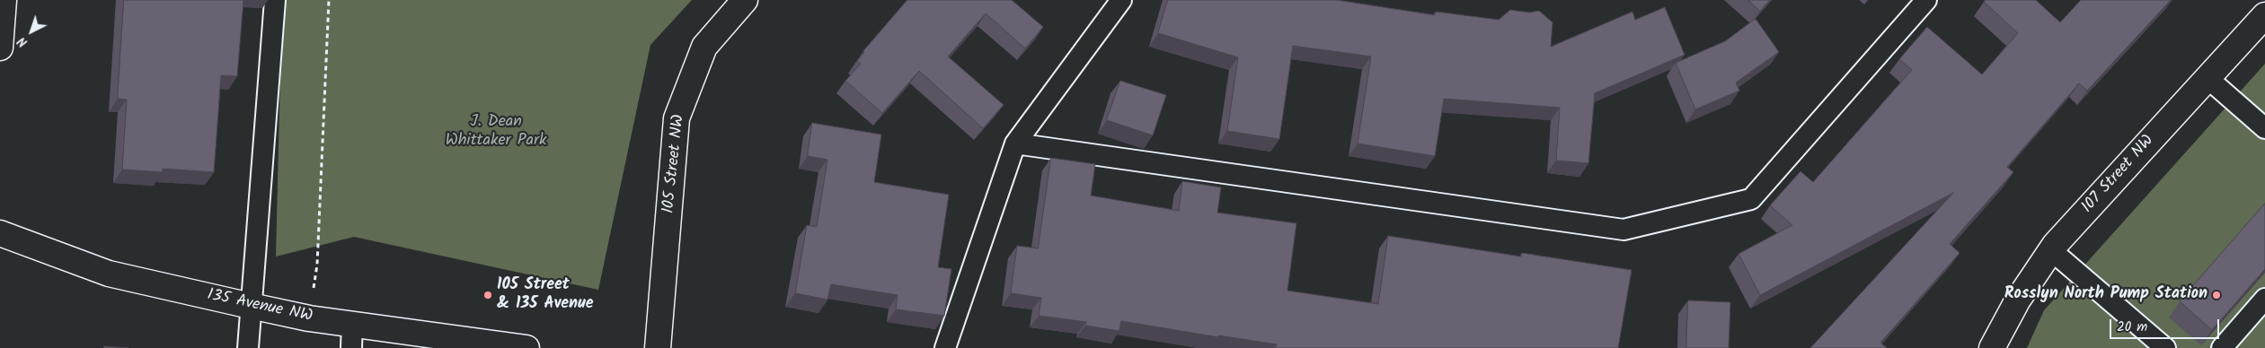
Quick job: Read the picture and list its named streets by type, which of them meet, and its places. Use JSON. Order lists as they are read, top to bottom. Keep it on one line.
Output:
{"streets":{"street":["105 Street NW","107 Street NW","135 Avenue NW"]},"parks":["J. Dean Whittaker Park"],"places":["105 Street & 135 Avenue","Rosslyn North Pump Station"],"scale_bar":"20 m","north":"bottom left"}
